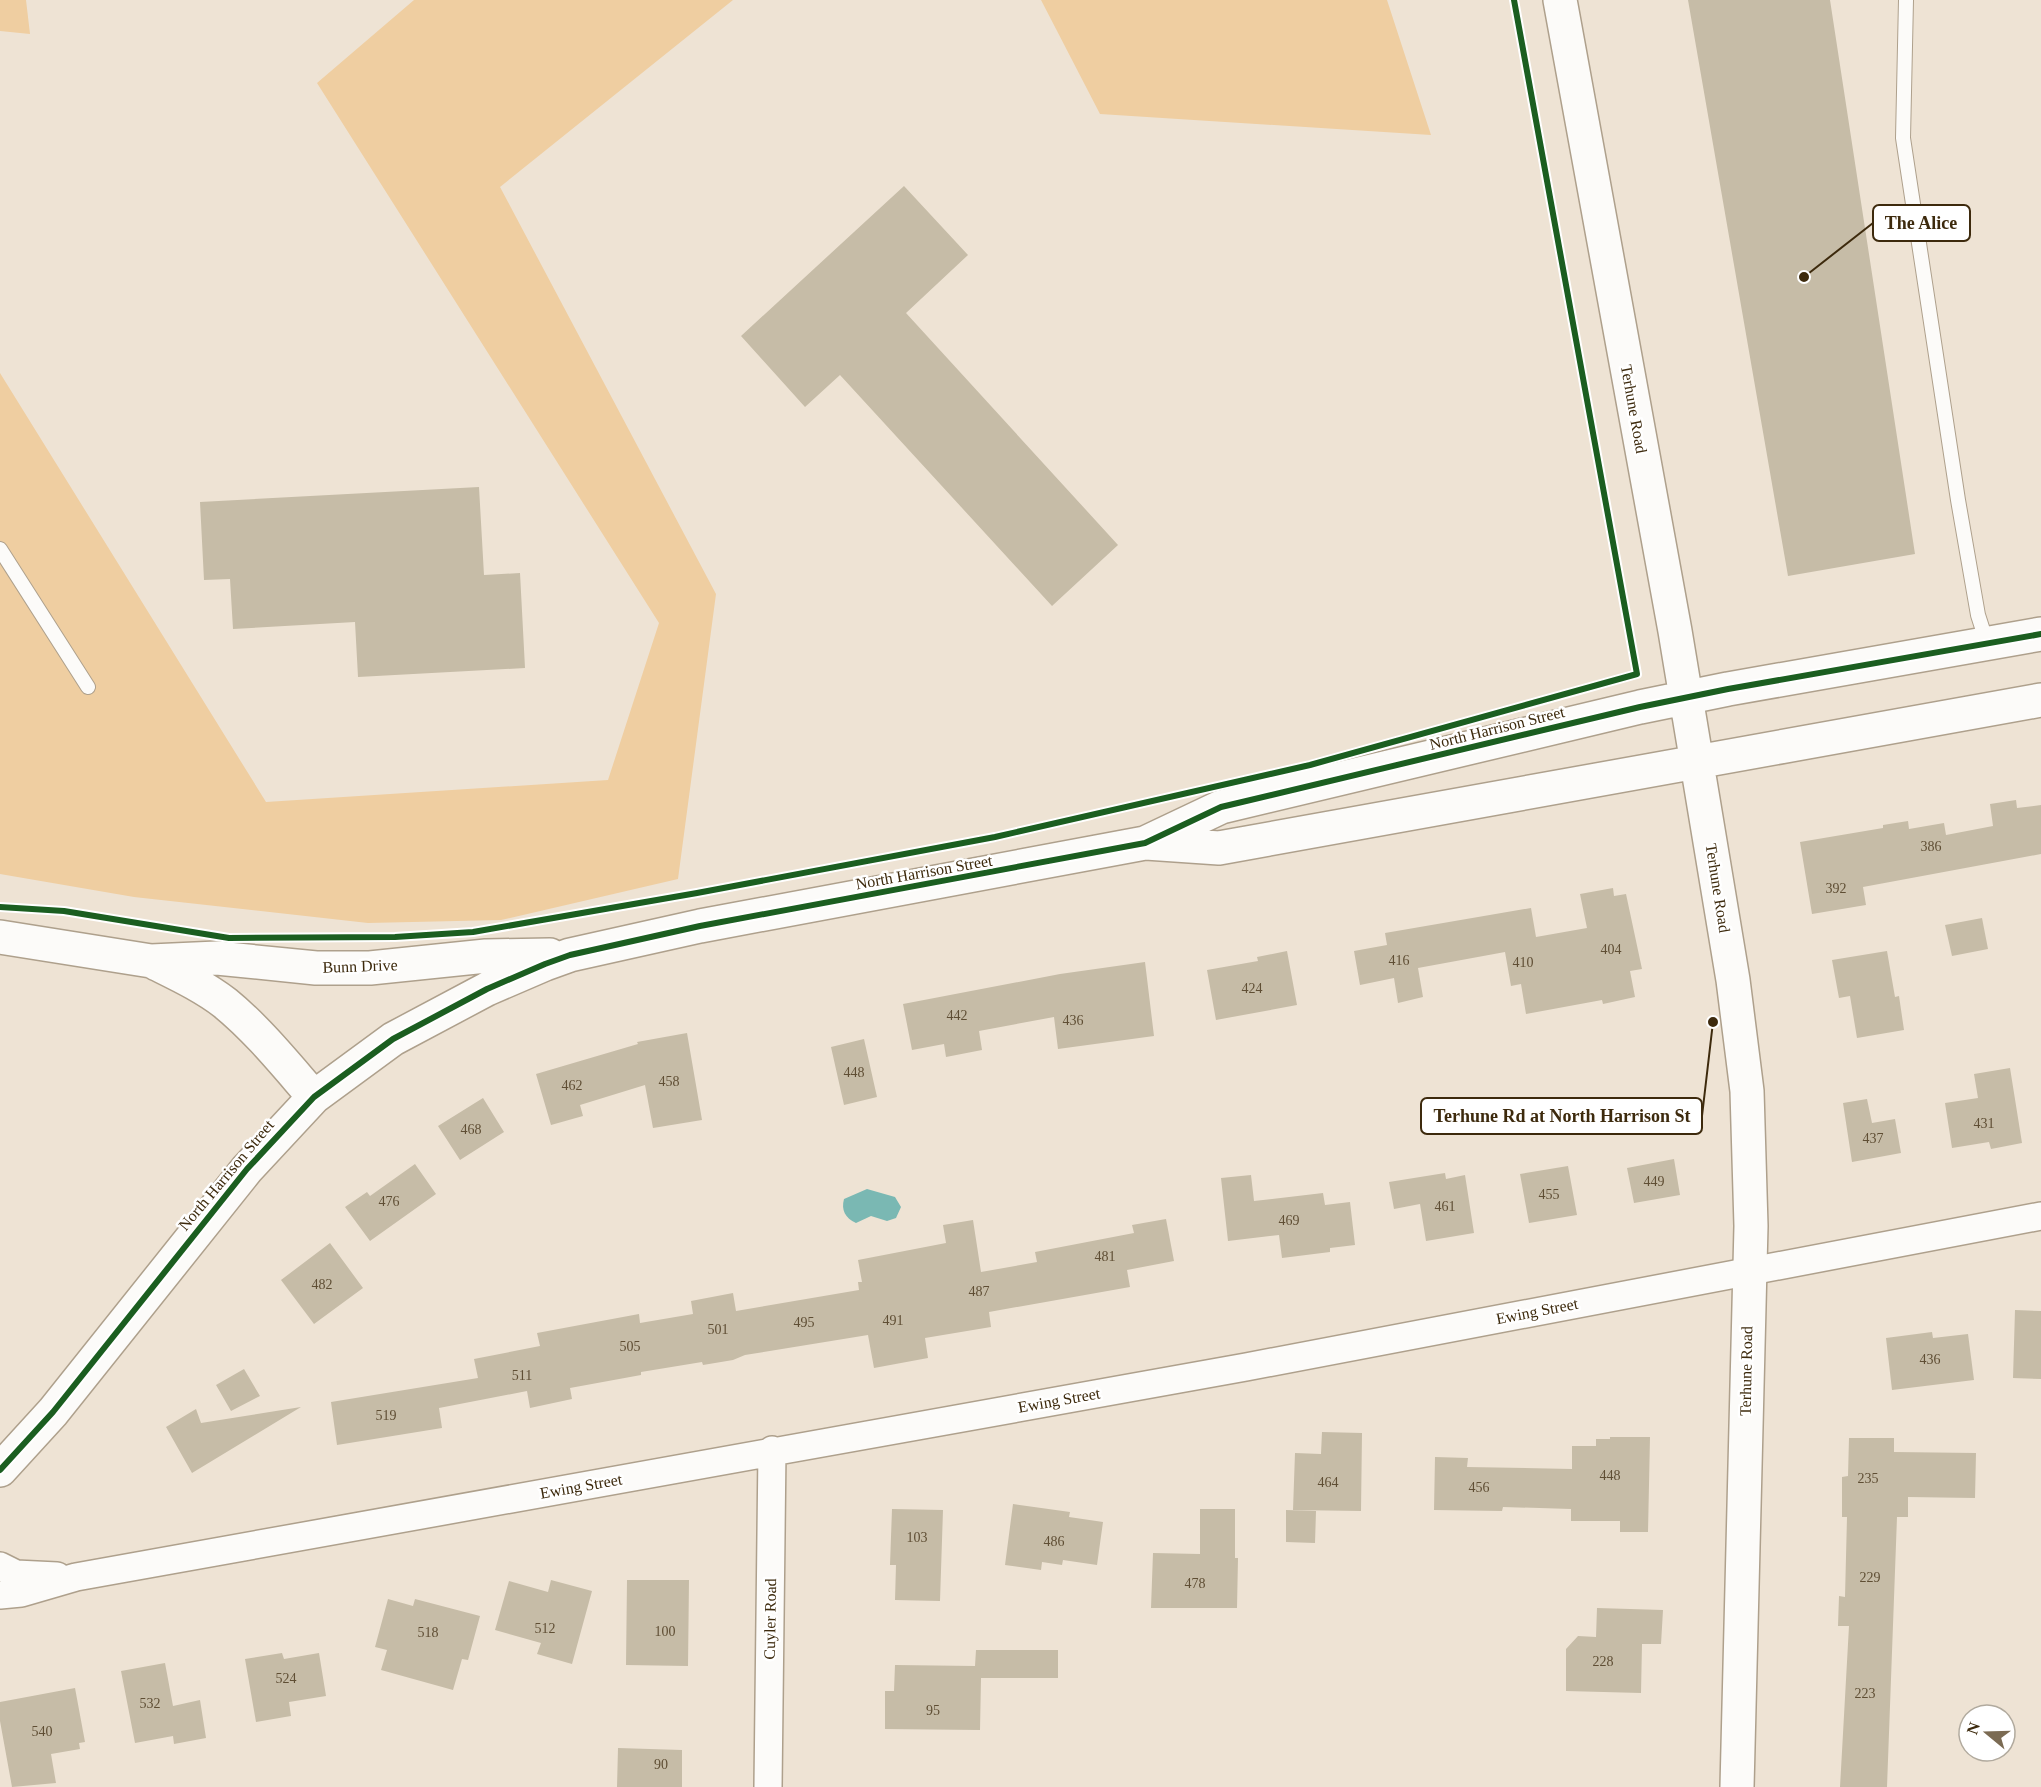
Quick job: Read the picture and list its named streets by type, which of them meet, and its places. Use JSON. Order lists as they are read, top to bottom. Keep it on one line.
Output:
{"streets":{"street":["Terhune Road","North Harrison Street","Bunn Drive","Ewing Street","Cuyler Road"]},"crossings":[["Terhune Road","North Harrison Street"],["Terhune Road","Ewing Street"],["North Harrison Street","Bunn Drive"],["Ewing Street","Cuyler Road"]],"places":["The Alice","Terhune Rd at North Harrison St"],"house_numbers":["386","392","404","416","410","424","442","436","448","458","462","431","468","437","449","455","476","461","469","481","482","487","491","495","501","505","436","511","519","448","235","464","456","103","486","229","478","512","100","518","228","524","223","532","95","540","90"],"north":"left"}
